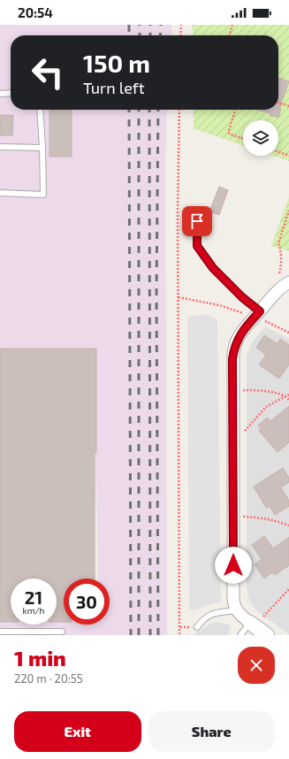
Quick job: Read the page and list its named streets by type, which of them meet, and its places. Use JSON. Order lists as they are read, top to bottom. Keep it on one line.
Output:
{"page":{"status":"20:54","turn":["150 m","Turn left"],"speed":"21 km/h","limit":"30","heading":["1 min","220 m · 20:55"],"buttons":["Exit","Share"]}}
